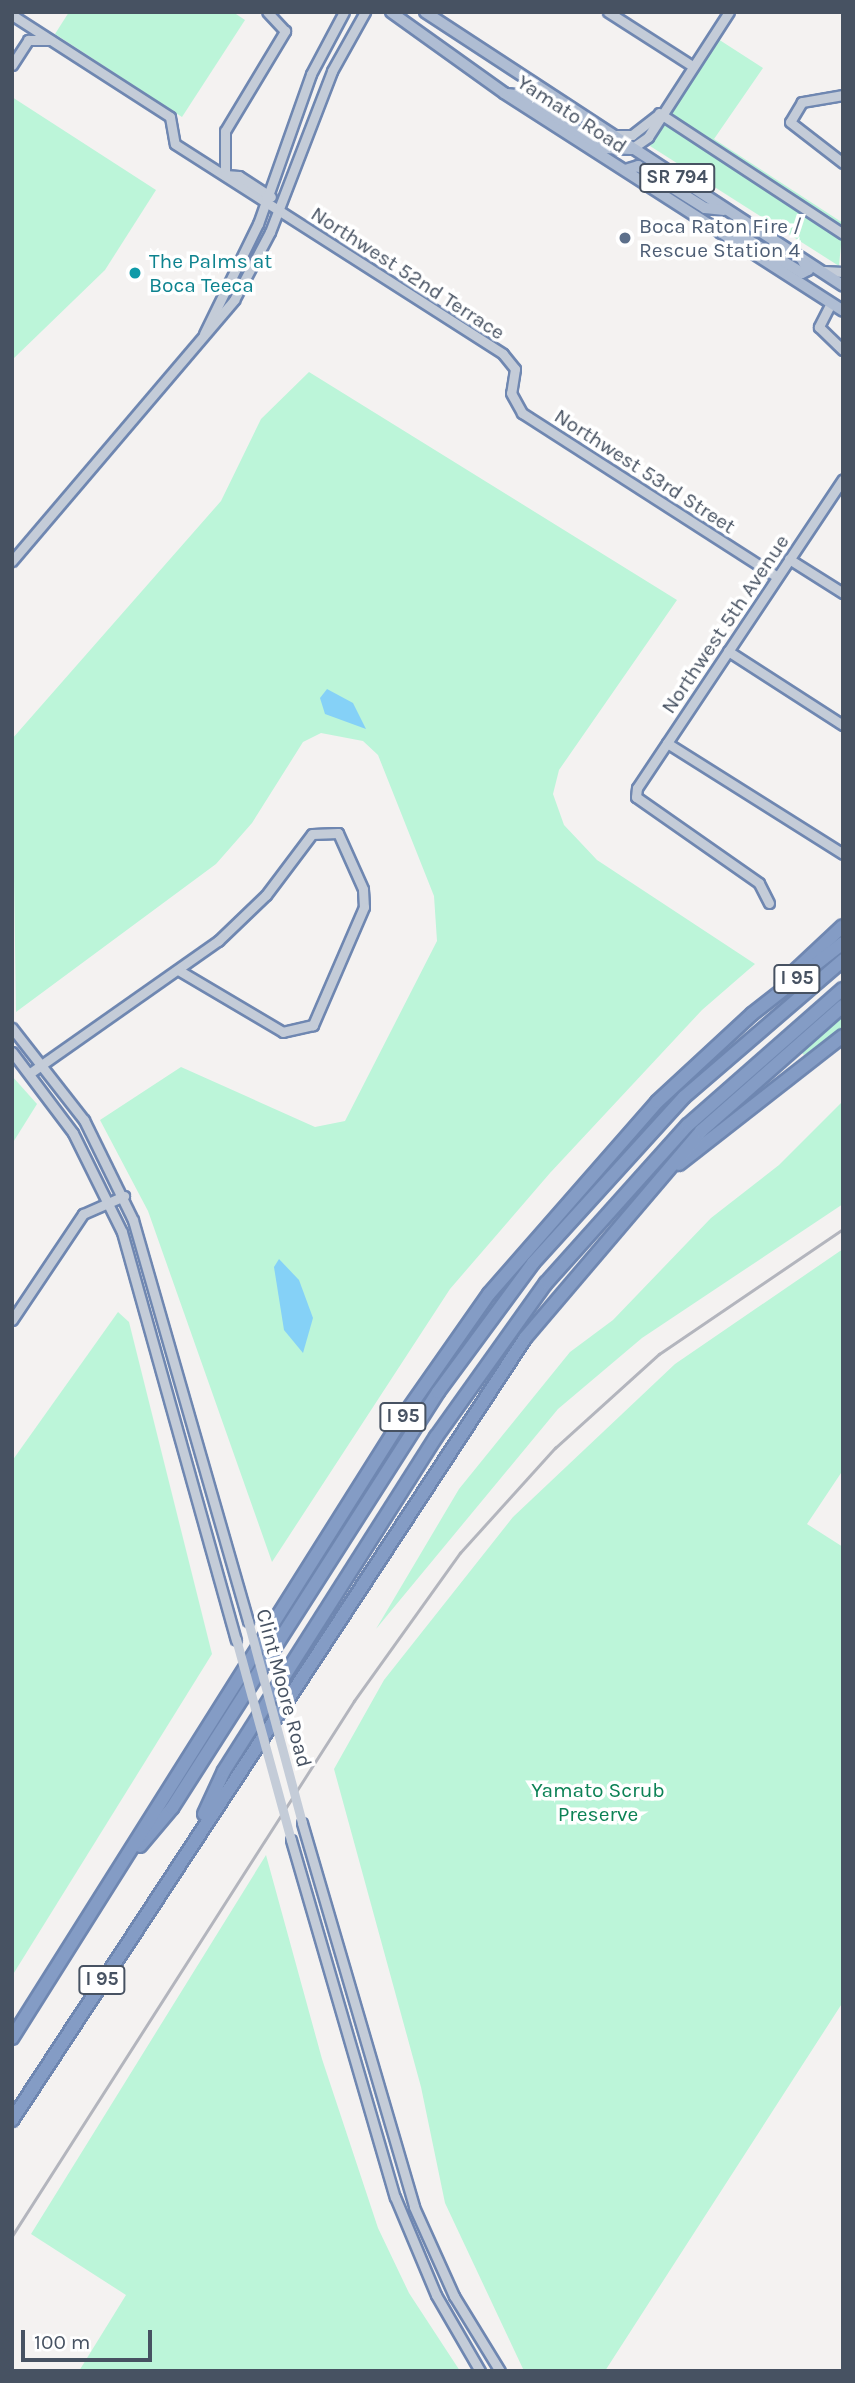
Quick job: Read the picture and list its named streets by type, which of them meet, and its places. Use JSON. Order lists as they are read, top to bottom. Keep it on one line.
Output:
{"streets":{"highway":["I 95"],"main road":["Yamato Road","SR 794"],"street":["Northwest 52nd Terrace","Northwest 53rd Street","Northwest 5th Avenue","Clint Moore Road"]},"crossings":[["Northwest 52nd Terrace","Northwest 53rd Street"],["Northwest 53rd Street","Northwest 5th Avenue"]],"parks":["Yamato Scrub Preserve"],"places":["Boca Raton Fire / Rescue Station 4","The Palms at Boca Teeca"],"scale_bar":"100 m"}
